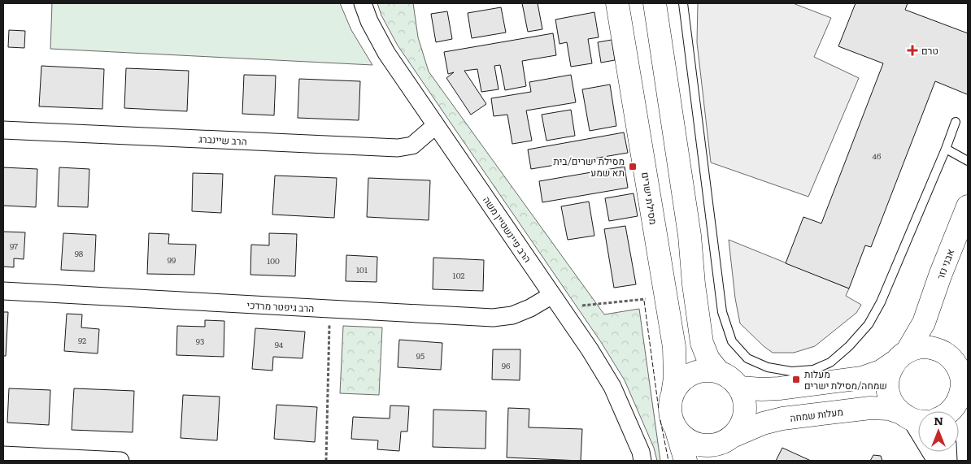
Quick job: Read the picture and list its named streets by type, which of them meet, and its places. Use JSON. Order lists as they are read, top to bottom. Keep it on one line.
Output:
{"streets":{"street":["הרב שיינברג","מסילת ישרים","הרב פיינשטיין משה","אבני נזר","הרב גיפטר מרדכי","מעלות שמחה"]},"crossings":[["הרב שיינברג","הרב פיינשטיין משה"],["מסילת ישרים","מעלות שמחה"],["הרב פיינשטיין משה","הרב גיפטר מרדכי"]],"places":{"health":["טרם"],"transit":["מסילת ישרים/בית תא שמע","מעלות שמחה/מסילת ישרים"]},"house_numbers":["46","97","98","99","100","101","102","92","93","94","95","96"],"north":"top"}
